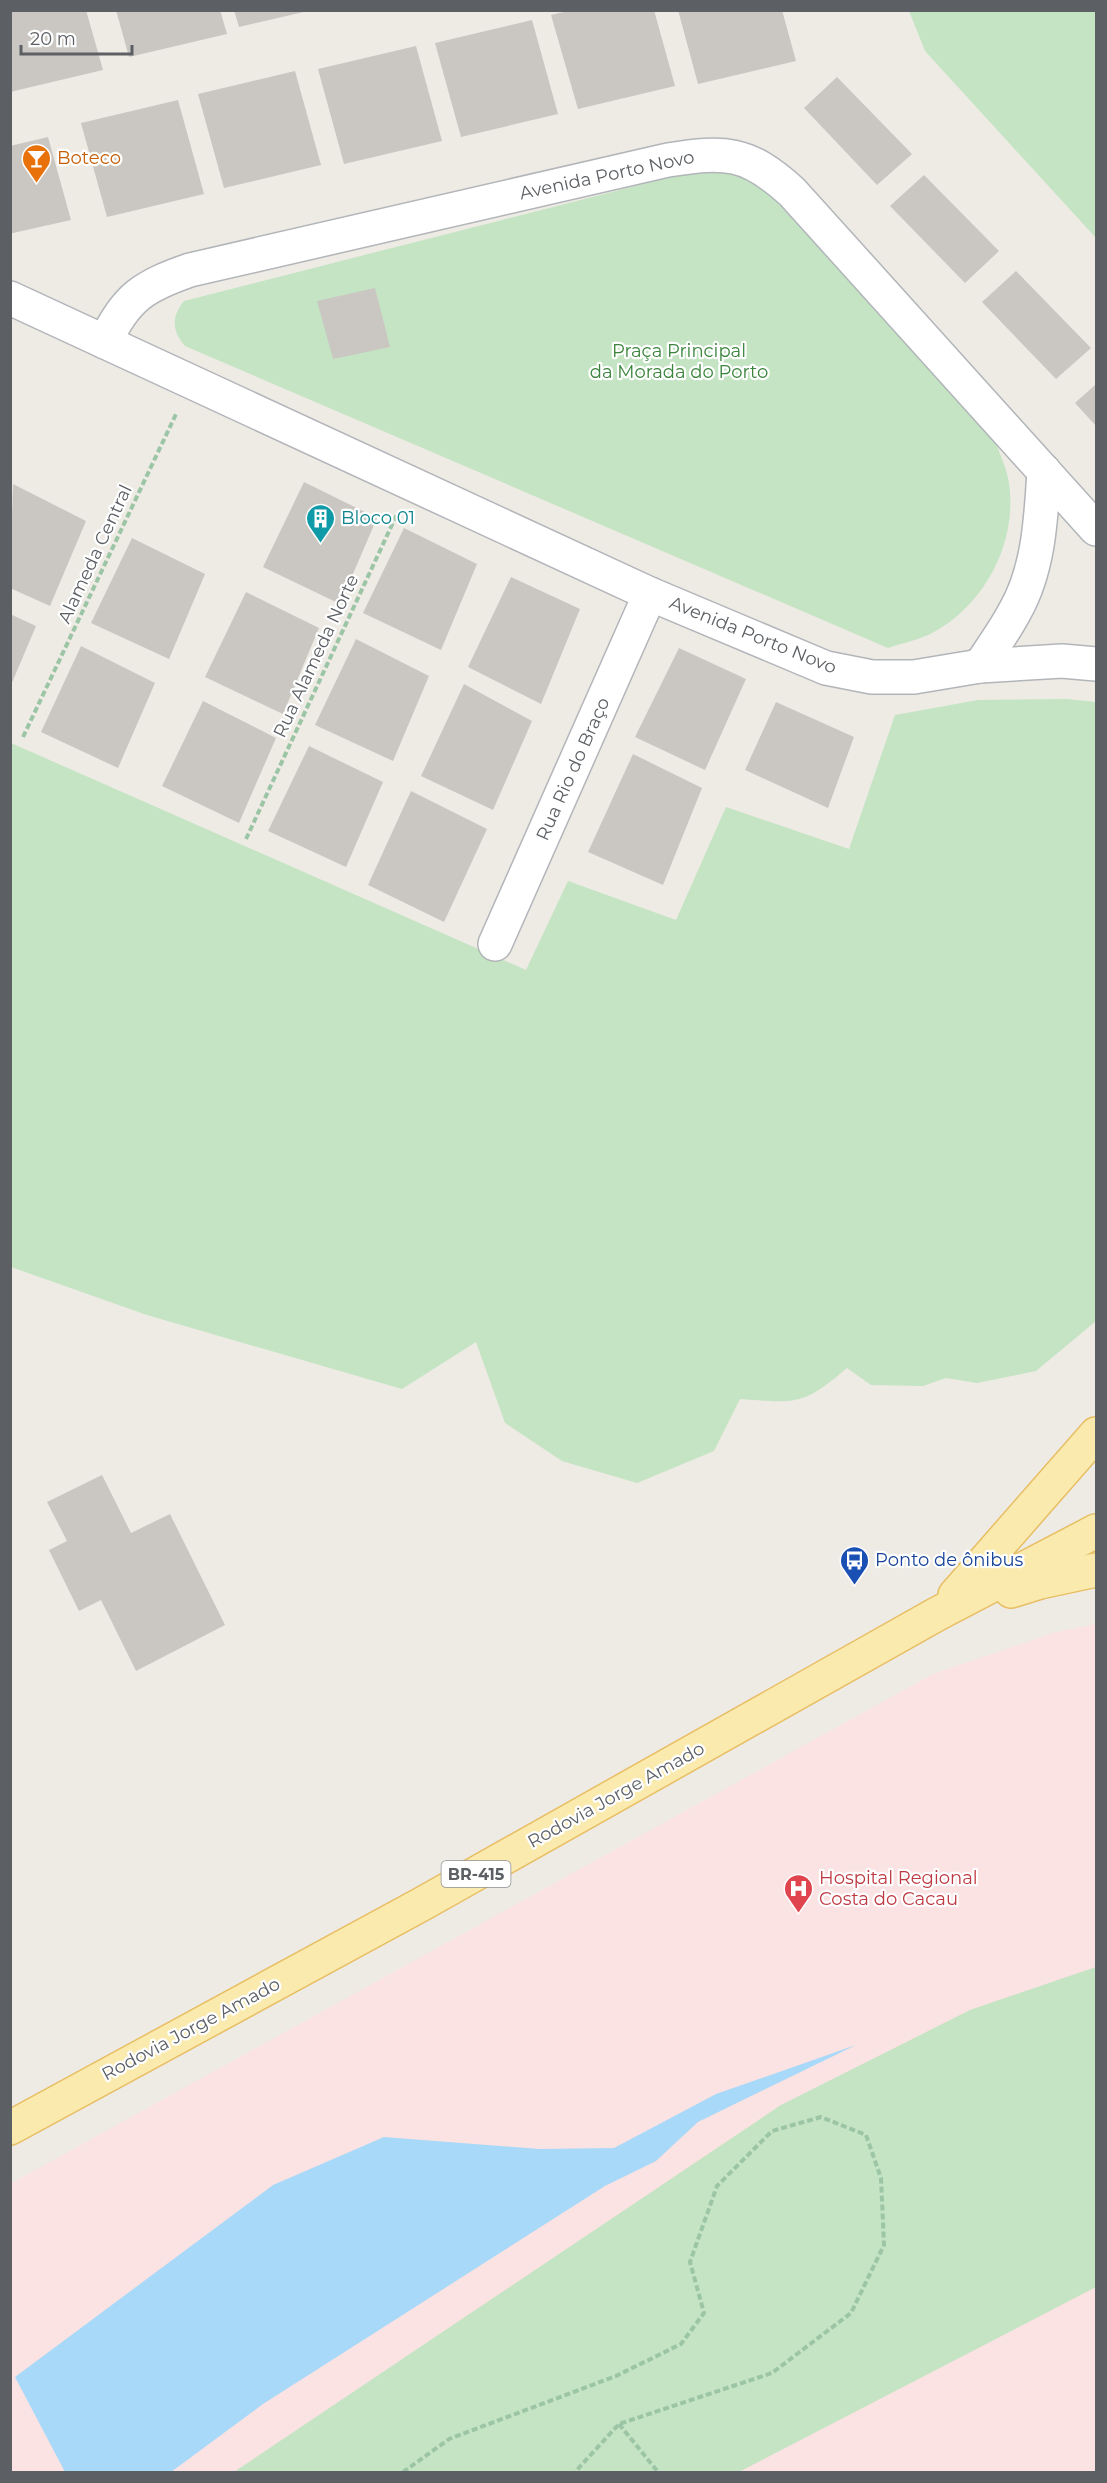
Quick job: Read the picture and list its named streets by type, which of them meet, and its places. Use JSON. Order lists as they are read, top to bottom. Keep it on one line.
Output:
{"streets":{"main road":["Rodovia Jorge Amado","BR-415"],"street":["Avenida Porto Novo","Rua Rio do Braço"],"path":["Alameda Central","Rua Alameda Norte"]},"crossings":[["Avenida Porto Novo","Alameda Central"],["Avenida Porto Novo","Rua Alameda Norte"],["Avenida Porto Novo","Rua Rio do Braço"]],"parks":["Praça Principal da Morada do Porto"],"places":{"bar":["Boteco"],"building":["Bloco 01"],"bus stop":["Ponto de ônibus"],"hospital":["Hospital Regional Costa do Cacau"]},"scale_bar":"20 m"}
